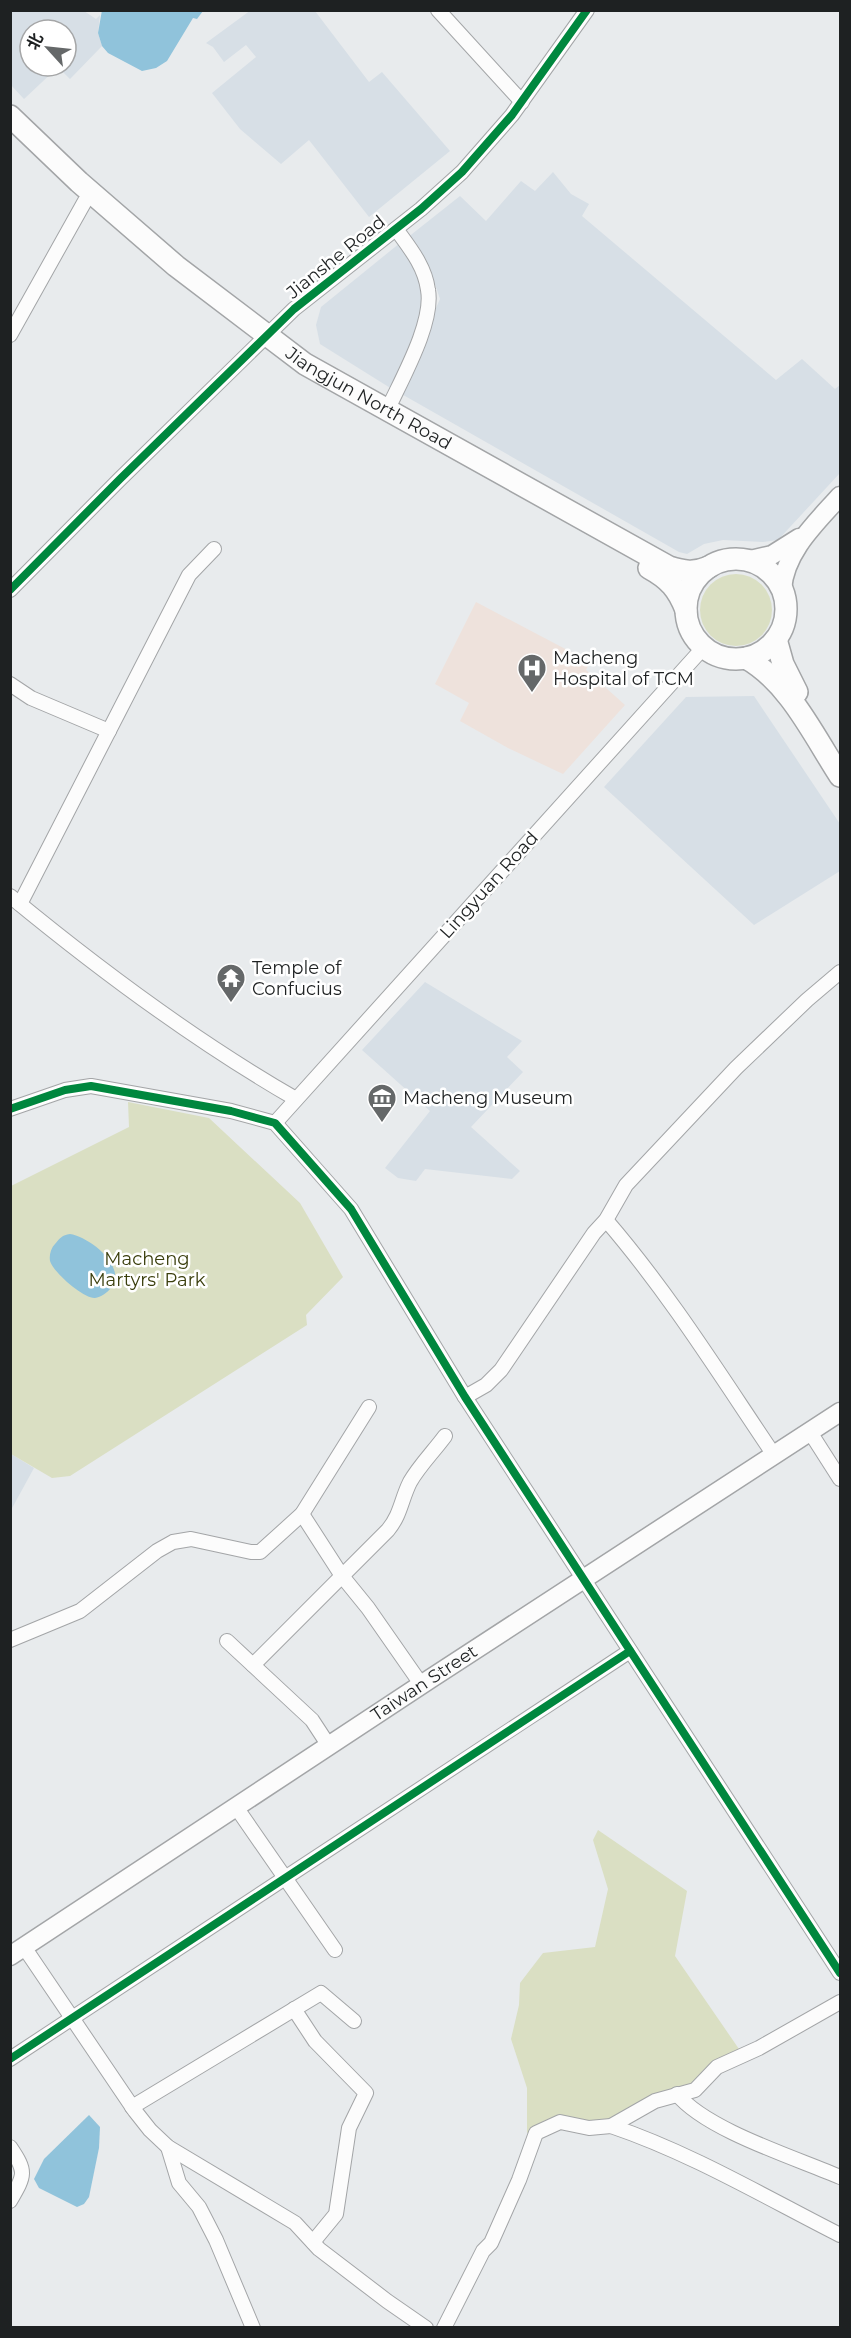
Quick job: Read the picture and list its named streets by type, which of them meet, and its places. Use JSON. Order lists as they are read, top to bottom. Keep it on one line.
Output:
{"streets":{"highway":["Jiangjun North Road"],"main road":["Taiwan Street"],"street":["Jianshe Road","Lingyuan Road"]},"crossings":[["Jianshe Road","Jiangjun North Road"],["Jiangjun North Road","Lingyuan Road"]],"parks":["Macheng Martyrs' Park"],"places":{"hospital":["Macheng Hospital of TCM"],"temple":["Temple of Confucius"],"museum":["Macheng Museum"]},"north":"top left"}
